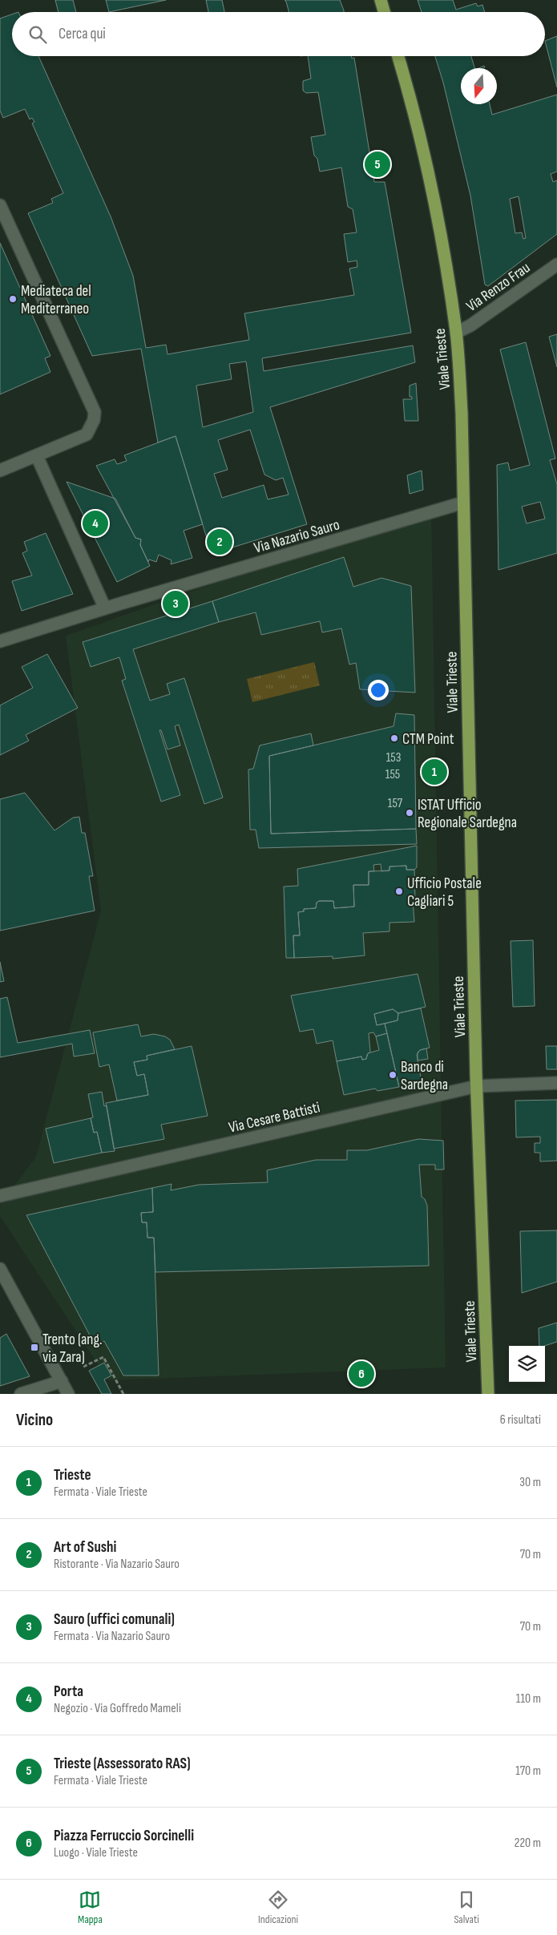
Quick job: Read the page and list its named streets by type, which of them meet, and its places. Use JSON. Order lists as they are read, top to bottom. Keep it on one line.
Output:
{"streets":{"main road":["Viale Trieste"],"street":["Via Renzo Frau","Via Nazario Sauro","Via Cesare Battisti"]},"crossings":[["Via Renzo Frau","Viale Trieste"],["Viale Trieste","Via Nazario Sauro"],["Viale Trieste","Via Cesare Battisti"]],"places":{"other":["Mediateca del Mediterraneo","CTM Point","ISTAT Ufficio Regionale Sardegna","Ufficio Postale Cagliari 5","Banco di Sardegna"],"transit":["Trento (ang. via Zara)"]},"house_numbers":["153","155","157"],"north":"bottom","page":{"search":"Cerca qui","pins":["5","4","2","3","1","6"],"heading":["Vicino","6 risultati"],"list":[{"mark":"1","name":"Trieste","note":"Fermata · Viale Trieste","value":"30 m"},{"mark":"2","name":"Art of Sushi","note":"Ristorante · Via Nazario Sauro","value":"70 m"},{"mark":"3","name":"Sauro (uffici comunali)","note":"Fermata · Via Nazario Sauro","value":"70 m"},{"mark":"4","name":"Porta","note":"Negozio · Via Goffredo Mameli","value":"110 m"},{"mark":"5","name":"Trieste (Assessorato RAS)","note":"Fermata · Viale Trieste","value":"170 m"},{"mark":"6","name":"Piazza Ferruccio Sorcinelli","note":"Luogo · Viale Trieste","value":"220 m"}],"nav":["Mappa","Indicazioni","Salvati"]}}
